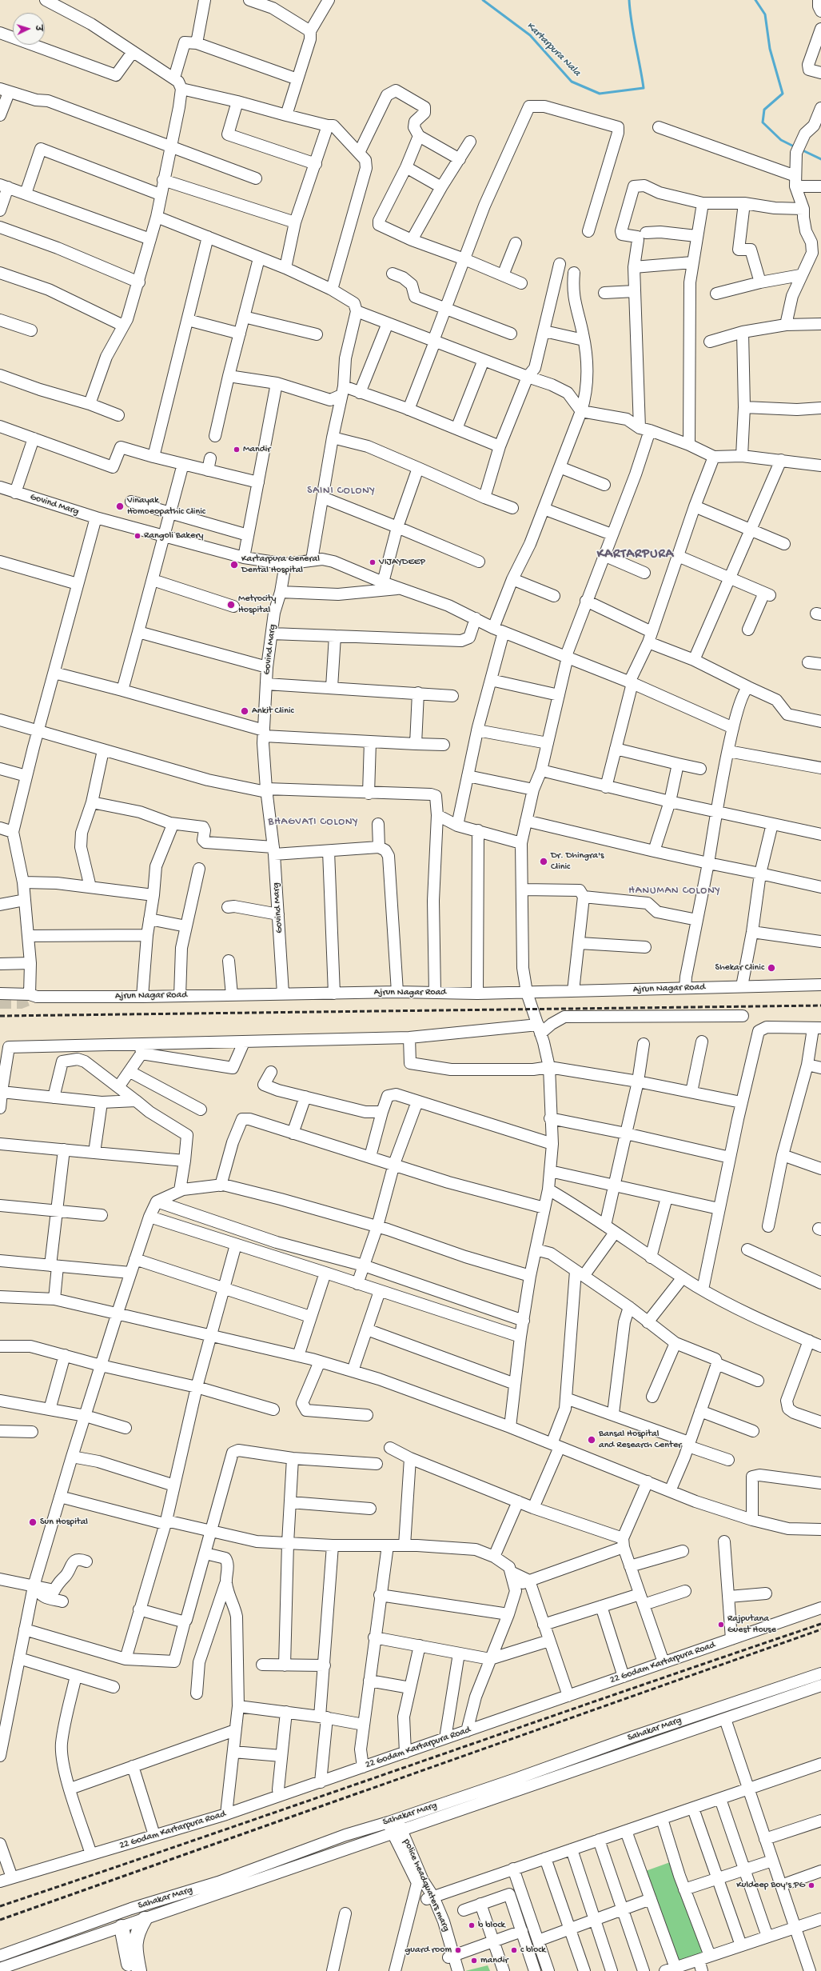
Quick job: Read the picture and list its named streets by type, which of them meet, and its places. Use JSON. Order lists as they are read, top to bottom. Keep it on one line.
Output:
{"streets":{"street":["Govind Marg","Ajrun Nagar Road","22 Godam Kartarpura Road","Sahakar Marg","police headquaters marg"]},"crossings":[["Govind Marg","Ajrun Nagar Road"],["Sahakar Marg","police headquaters marg"]],"districts":["SAINI COLONY","KARTARPURA","BHAGVATI COLONY","HANUMAN COLONY"],"water":["Kartarpura Nala"],"places":["Mandir","Vinayak Homoeopathic Clinic","Rangoli Bakery","VIJAYDEEP","Kartarpura General Dental Hospital","Metrocity Hospital","Ankit Clinic","Dr. Dhingra's Clinic","Shekar Clinic","Bansal Hospital and Research Center","Sun Hospital","Rajputana Guest House","Kuldeep Boy's PG","b block","guard room","c block","mandir"],"north":"right"}
